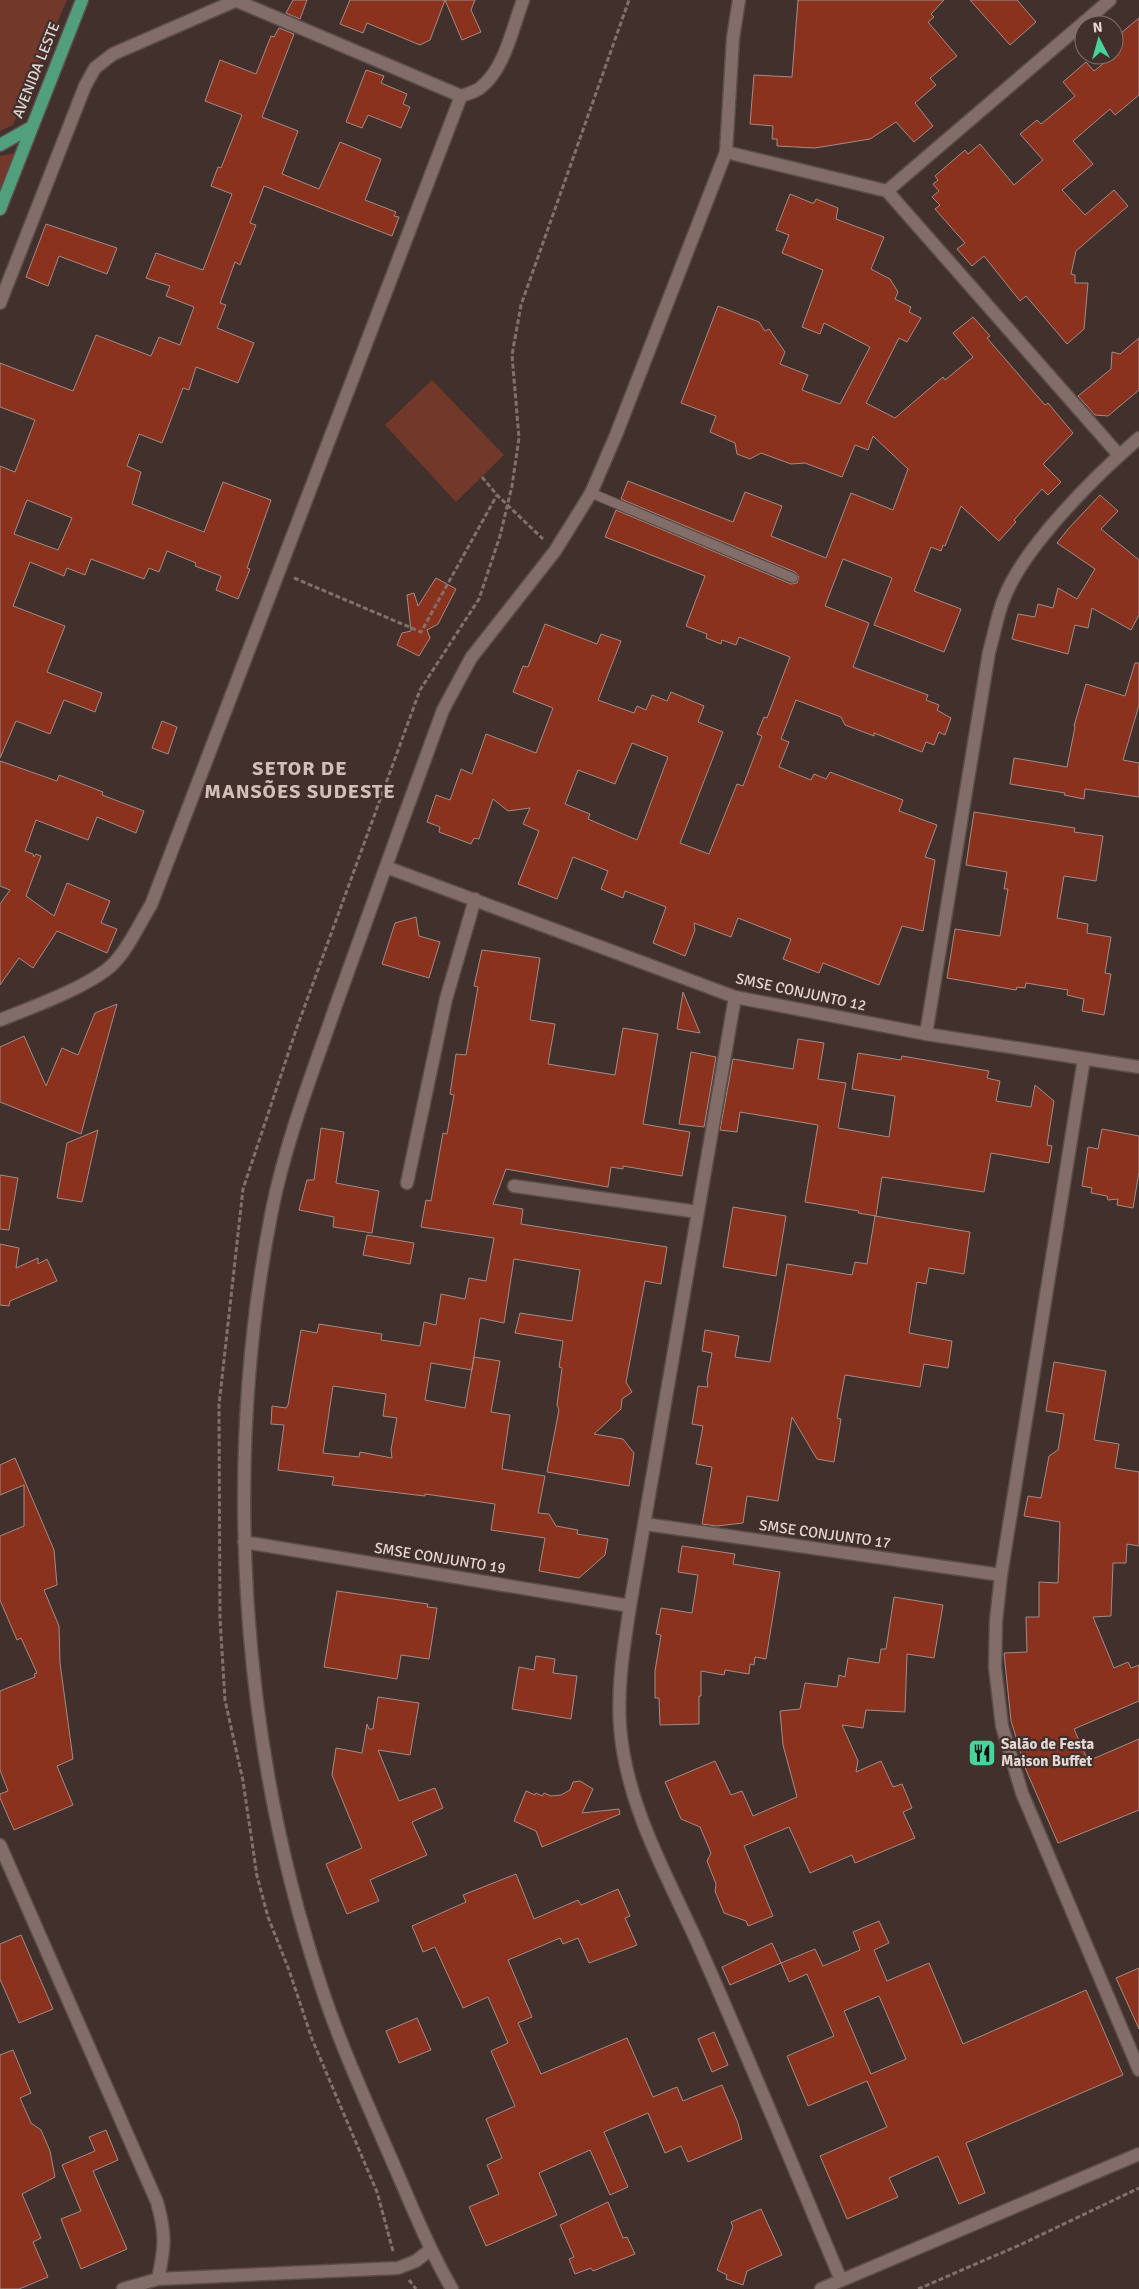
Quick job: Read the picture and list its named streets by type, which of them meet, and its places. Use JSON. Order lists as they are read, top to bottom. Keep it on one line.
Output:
{"streets":{"main road":["AVENIDA LESTE"],"street":["SMSE CONJUNTO 12","SMSE CONJUNTO 17","SMSE CONJUNTO 19"]},"districts":["SETOR DE MANSÕES SUDESTE"],"places":{"restaurant":["Salão de Festa Maison Buffet"]},"north":"top"}
